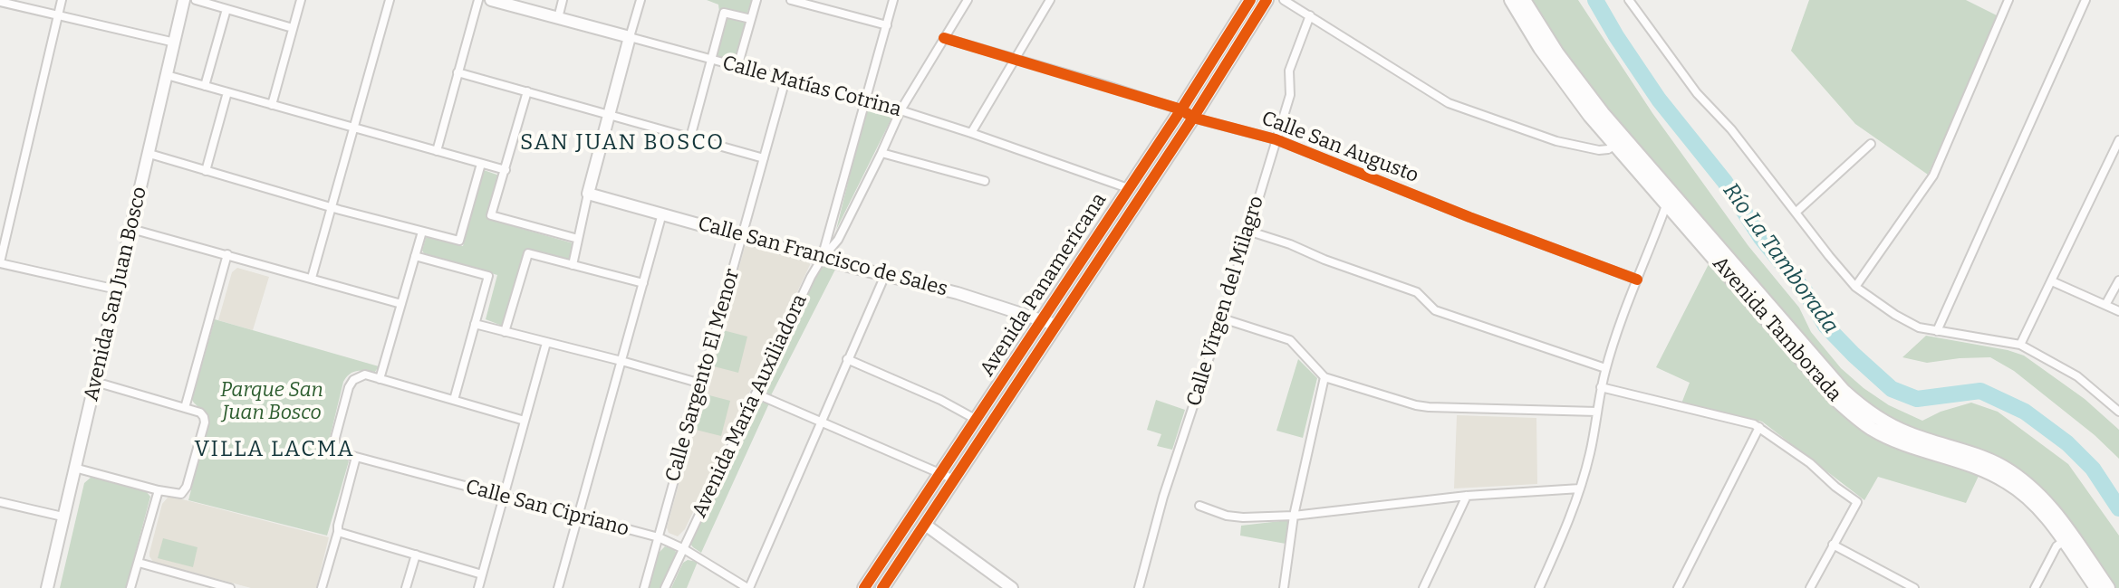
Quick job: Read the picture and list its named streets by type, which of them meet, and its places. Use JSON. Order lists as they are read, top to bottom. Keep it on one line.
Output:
{"streets":{"main road":["Avenida Panamericana","Avenida Tamborada"],"street":["Calle Matías Cotrina","Calle San Augusto","Calle San Francisco de Sales","Avenida San Juan Bosco","Calle Virgen del Milagro","Calle Sargento El Menor","Avenida María Auxiliadora","Calle San Cipriano"]},"crossings":[["Calle Matías Cotrina","Avenida Panamericana"],["Calle Matías Cotrina","Calle Sargento El Menor"],["Calle Matías Cotrina","Avenida María Auxiliadora"],["Calle San Augusto","Avenida Panamericana"],["Calle San Augusto","Calle Virgen del Milagro"],["Calle San Augusto","Avenida María Auxiliadora"],["Calle San Francisco de Sales","Avenida Panamericana"],["Calle San Francisco de Sales","Calle Sargento El Menor"],["Calle San Francisco de Sales","Avenida María Auxiliadora"],["Calle Sargento El Menor","Calle San Cipriano"],["Avenida María Auxiliadora","Calle San Cipriano"]],"districts":["SAN JUAN BOSCO","VILLA LACMA"],"water":["Río La Tamborada"],"parks":["Parque San Juan Bosco"]}
